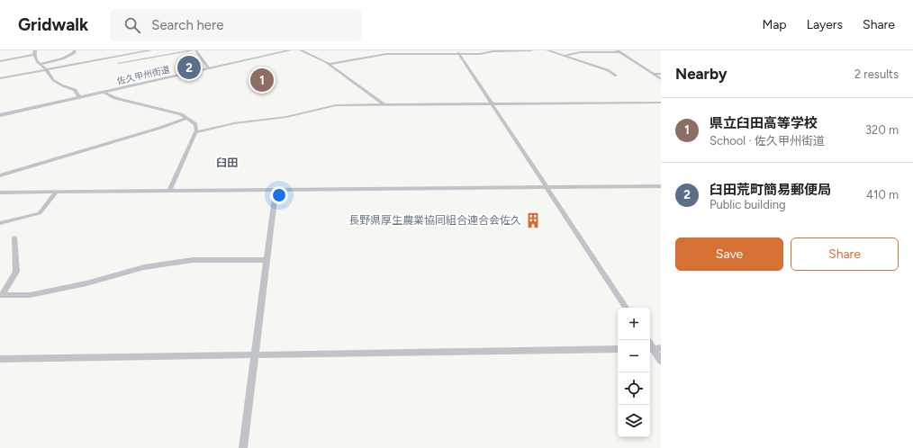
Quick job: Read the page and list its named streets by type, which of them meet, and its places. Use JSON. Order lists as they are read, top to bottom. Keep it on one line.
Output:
{"streets":{"street":["佐久甲州街道"]},"districts":["臼田"],"places":{"building":["長野県厚生農業協同組合連合会佐久"]},"page":{"header":"Gridwalk","search":"Search here","nav":["Map","Layers","Share"],"heading":["Nearby","2 results"],"pins":["2","1"],"list":[{"mark":"1","name":"県立臼田高等学校","note":"School · 佐久甲州街道","value":"320 m"},{"mark":"2","name":"臼田荒町簡易郵便局","note":"Public building","value":"410 m"}],"buttons":["Save","Share"],"map_buttons":["+","−"]}}
